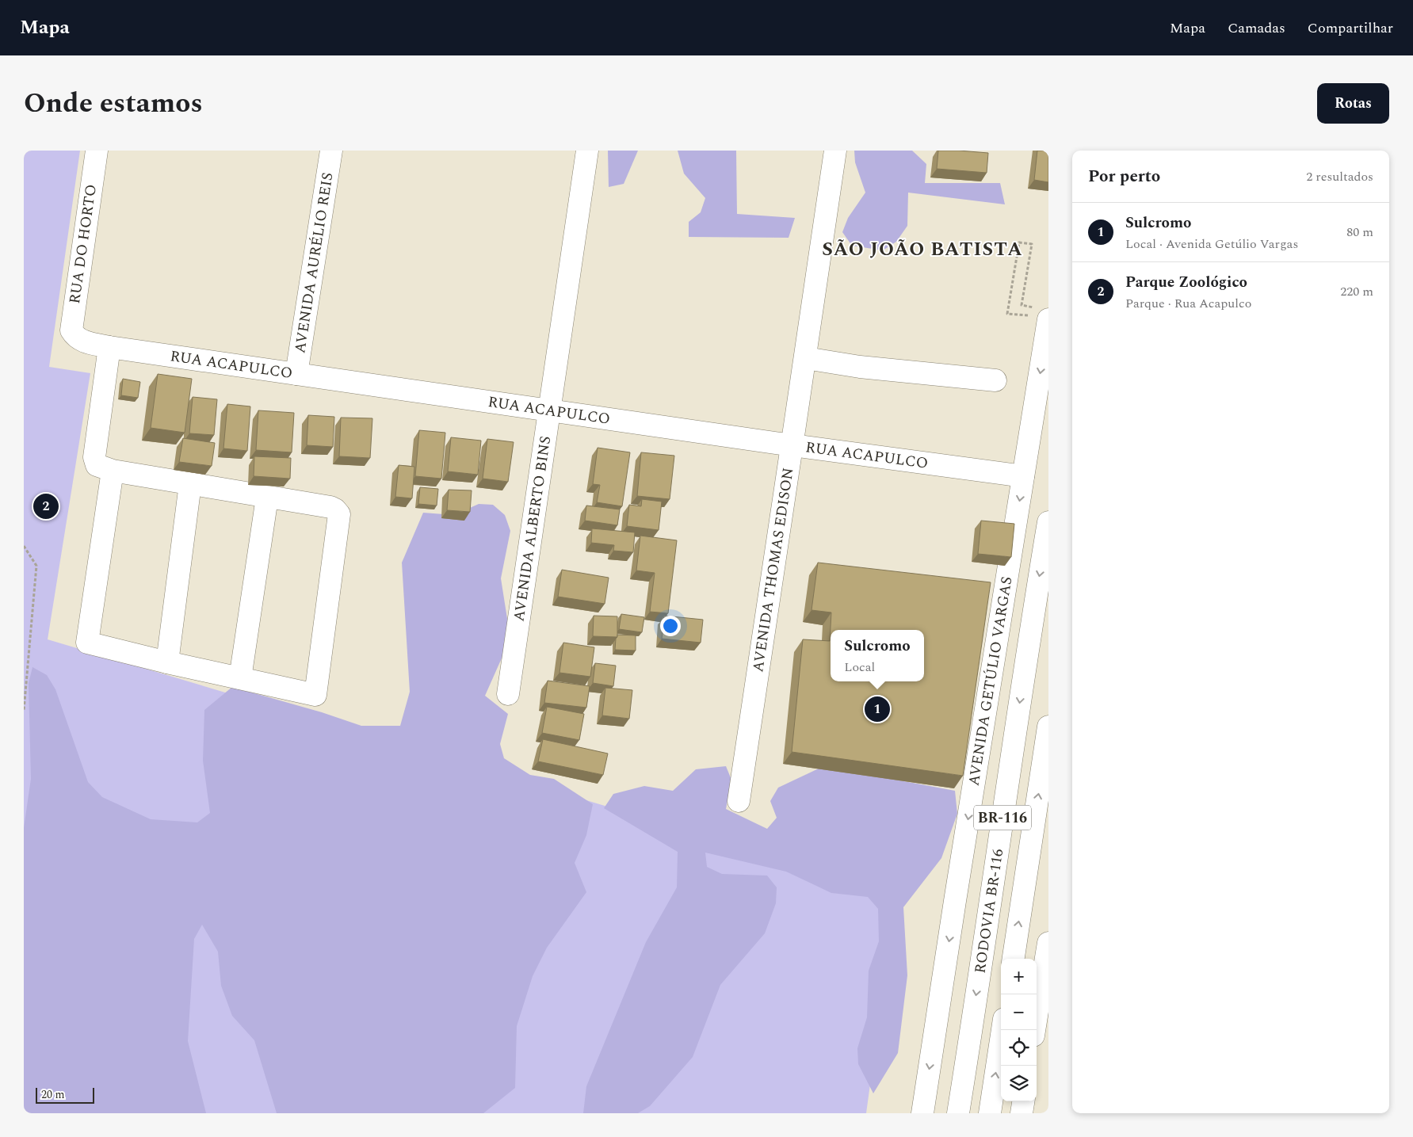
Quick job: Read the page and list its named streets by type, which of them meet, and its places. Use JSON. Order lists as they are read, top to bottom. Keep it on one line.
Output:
{"streets":{"main road":["RUA DO HORTO","AVENIDA AURÉLIO REIS","RUA ACAPULCO","AVENIDA ALBERTO BINS","AVENIDA THOMAS EDISON","AVENIDA GETÚLIO VARGAS","BR-116","RODOVIA BR-116"]},"crossings":[["RUA DO HORTO","RUA ACAPULCO"],["AVENIDA AURÉLIO REIS","RUA ACAPULCO"],["RUA ACAPULCO","AVENIDA ALBERTO BINS"],["RUA ACAPULCO","AVENIDA THOMAS EDISON"],["RUA ACAPULCO","AVENIDA GETÚLIO VARGAS"]],"one_way":["AVENIDA GETÚLIO VARGAS"],"districts":["SÃO JOÃO BATISTA"],"scale_bar":"20 m","page":{"header":"Mapa","nav":["Mapa","Camadas","Compartilhar"],"title":"Onde estamos","buttons":"Rotas","heading":["Por perto","2 resultados"],"list":[{"mark":"1","name":"Sulcromo","note":"Local · Avenida Getúlio Vargas","value":"80 m"},{"mark":"2","name":"Parque Zoológico","note":"Parque · Rua Acapulco","value":"220 m"}],"pins":["2","1"],"popup":["Sulcromo","Local"],"map_buttons":["+","−"],"scale":"20 m"}}
